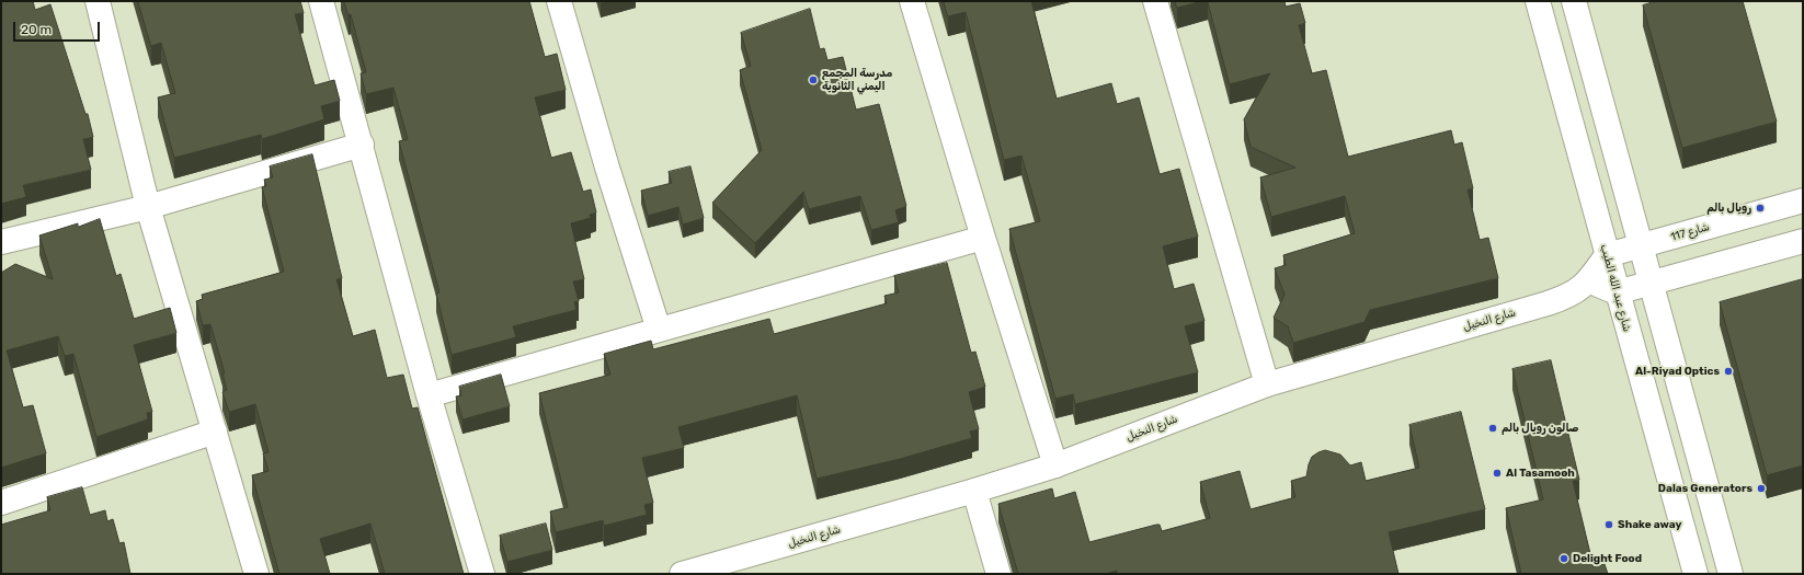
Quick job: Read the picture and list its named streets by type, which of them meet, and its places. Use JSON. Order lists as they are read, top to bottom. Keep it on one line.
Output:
{"streets":{"street":["شارع 117","شارع عبد الله الطيب","شارع النخيل"]},"crossings":[["شارع 117","شارع عبد الله الطيب"]],"places":["مدرسة المجمع اليمني الثانوية","رويال بالم","Al-Riyad Optics","صالون رويال بالم","Al Tasamooh","Dalas Generators","Shake away","Delight Food"],"scale_bar":"20 m"}
